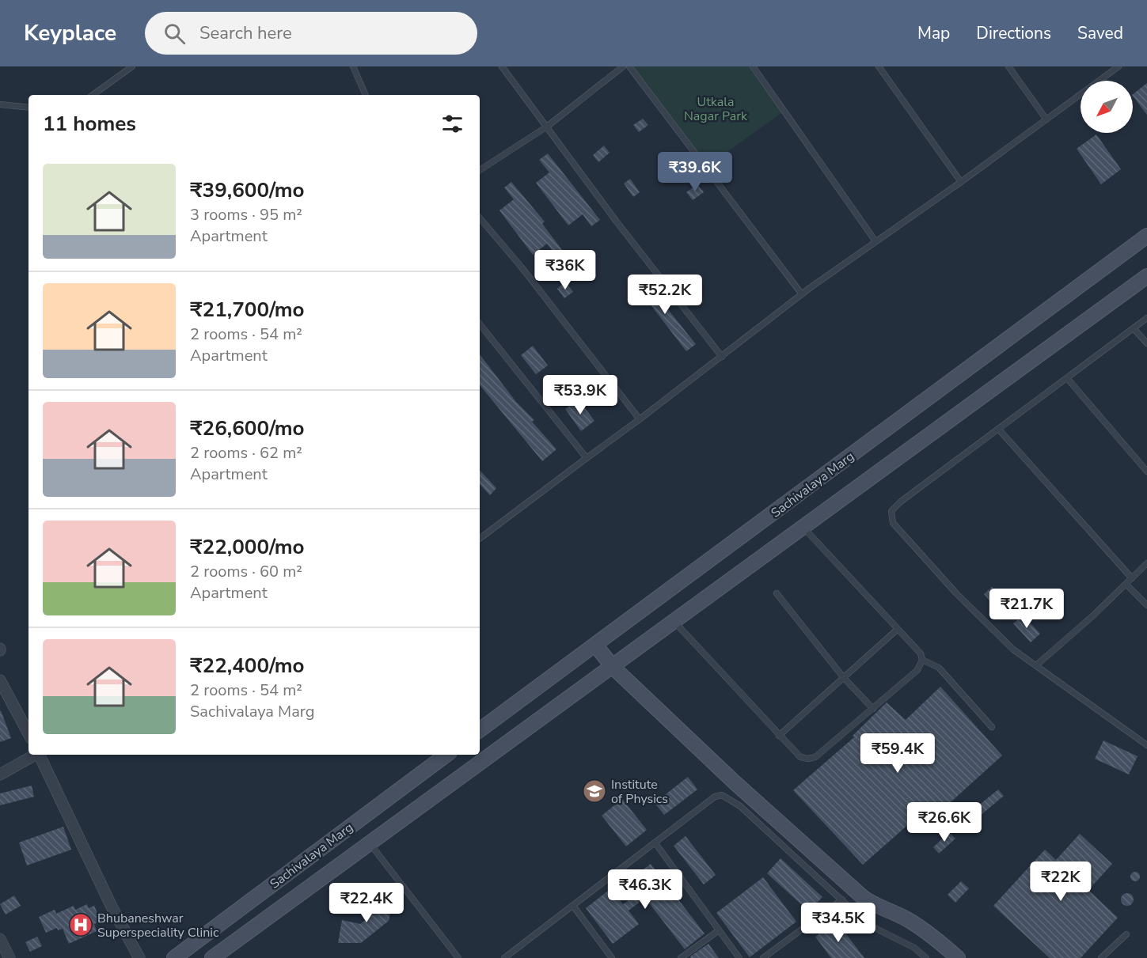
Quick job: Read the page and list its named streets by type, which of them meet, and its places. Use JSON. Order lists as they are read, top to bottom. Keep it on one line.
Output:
{"streets":{"main road":["Sachivalaya Marg"]},"parks":["Utkala Nagar Park"],"places":{"school or university":["Institute of Physics"],"hospital":["Bhubaneshwar Superspeciality Clinic"]},"north":"bottom left","page":{"header":"Keyplace","search":"Search here","nav":["Map","Directions","Saved"],"heading":"11 homes","price":["₹39.6K","₹36K","₹52.2K","₹53.9K","₹21.7K","₹59.4K","₹26.6K","₹22K","₹46.3K","₹22.4K","₹34.5K"],"list":[{"name":"₹39,600/mo","note":"3 rooms · 95 m² · Apartment"},{"name":"₹21,700/mo","note":"2 rooms · 54 m² · Apartment"},{"name":"₹26,600/mo","note":"2 rooms · 62 m² · Apartment"},{"name":"₹22,000/mo","note":"2 rooms · 60 m² · Apartment"},{"name":"₹22,400/mo","note":"2 rooms · 54 m² · Sachivalaya Marg"}]}}
